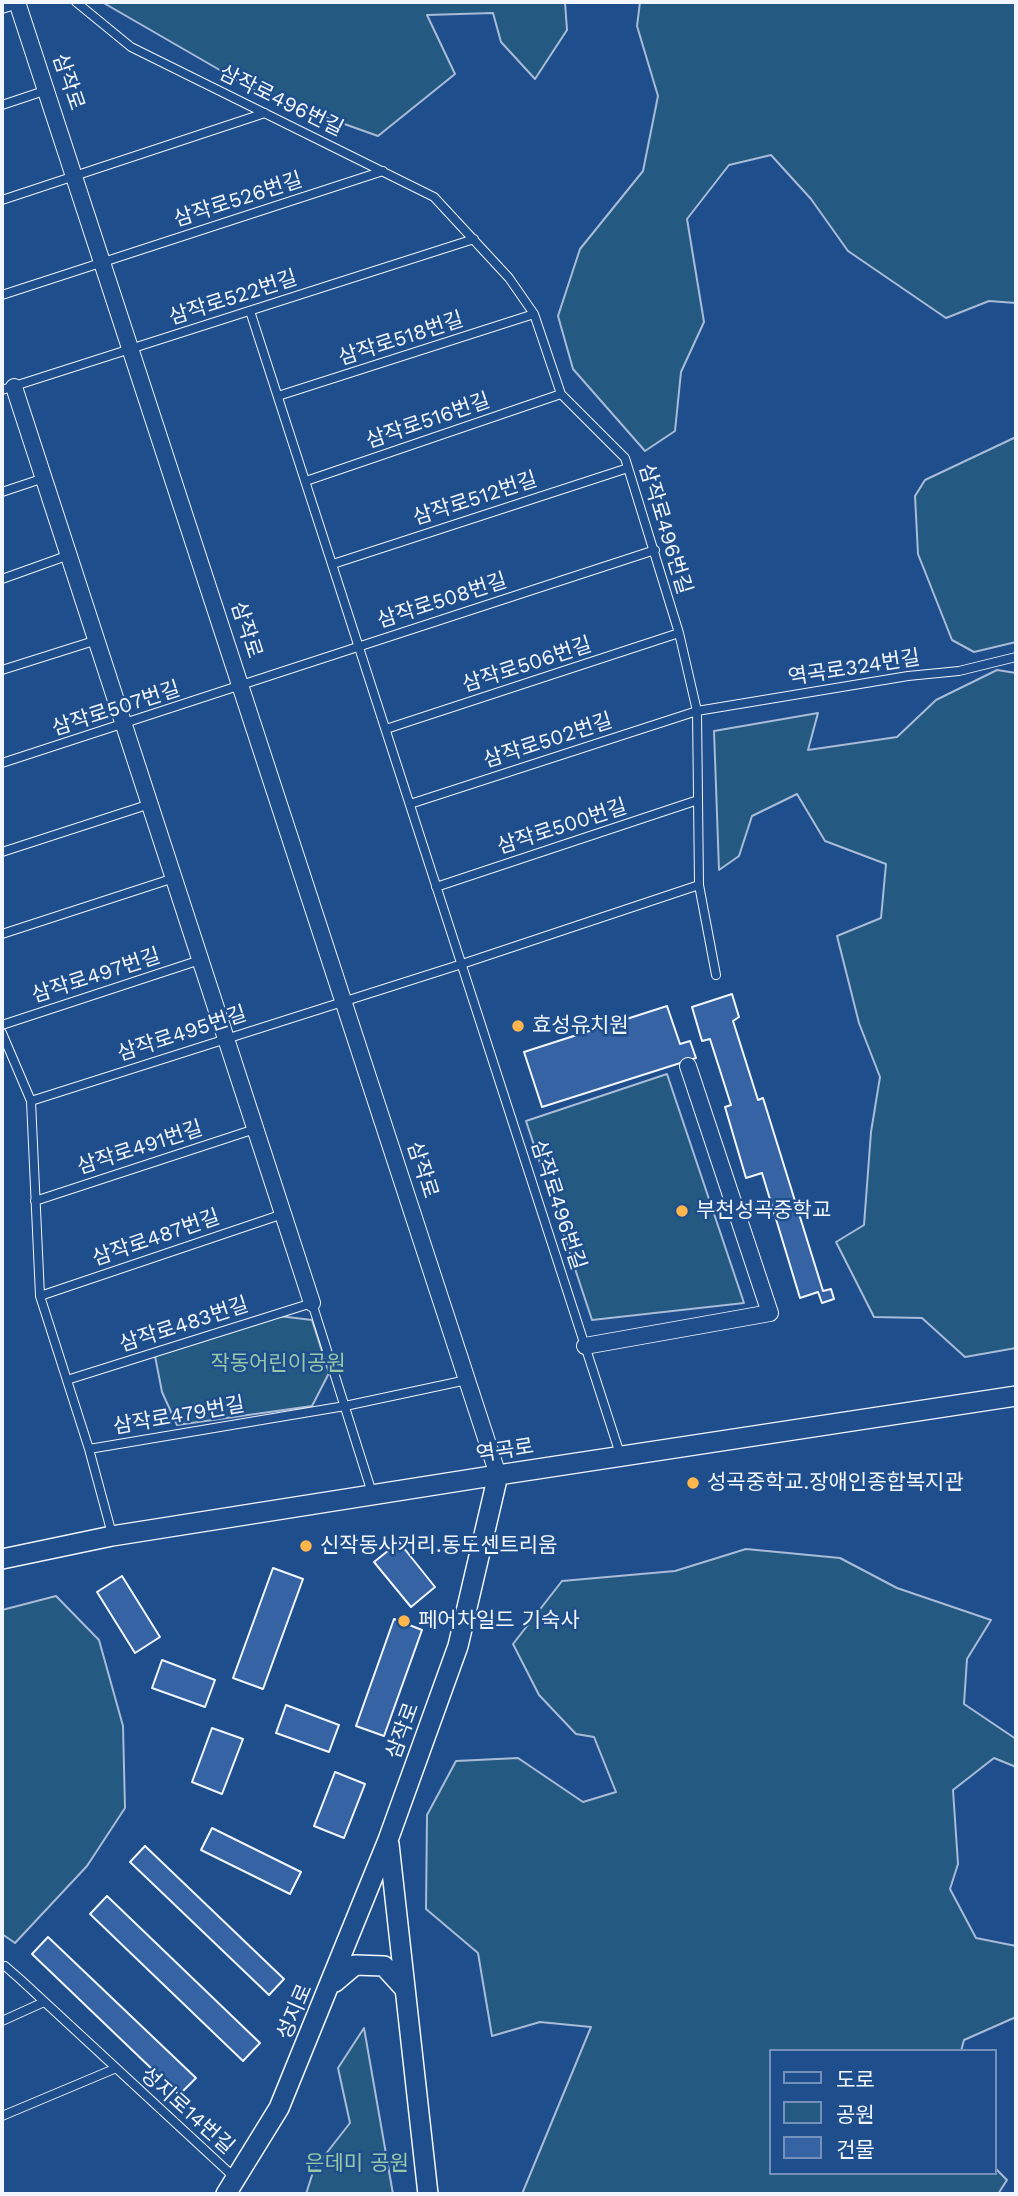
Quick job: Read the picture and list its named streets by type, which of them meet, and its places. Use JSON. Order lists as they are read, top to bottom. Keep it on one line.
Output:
{"streets":{"street":["삼작로","역곡로","성지로"],"lane":["삼작로496번길","삼작로526번길","삼작로522번길","삼작로518번길","삼작로516번길","삼작로512번길","삼작로508번길","삼작로506번길","역곡로324번길","삼작로507번길","삼작로502번길","삼작로500번길","삼작로497번길","삼작로495번길","삼작로491번길","삼작로487번길","삼작로483번길","삼작로479번길","성지로14번길"]},"crossings":[["삼작로","삼작로526번길"],["삼작로","삼작로522번길"],["삼작로","삼작로508번길"],["삼작로","삼작로507번길"],["삼작로","삼작로495번길"],["삼작로","삼작로479번길"],["삼작로","역곡로"],["삼작로","성지로"],["삼작로496번길","삼작로526번길"],["삼작로496번길","삼작로522번길"],["삼작로496번길","삼작로518번길"],["삼작로496번길","삼작로516번길"],["삼작로496번길","삼작로512번길"],["삼작로496번길","삼작로508번길"],["삼작로496번길","삼작로506번길"],["삼작로496번길","역곡로324번길"],["삼작로496번길","삼작로502번길"],["삼작로496번길","삼작로500번길"],["삼작로496번길","역곡로"],["삼작로508번길","삼작로507번길"],["역곡로324번길","삼작로502번길"],["삼작로495번길","삼작로479번길"],["삼작로491번길","삼작로479번길"],["삼작로487번길","삼작로479번길"],["삼작로483번길","삼작로479번길"],["성지로","성지로14번길"]],"parks":["작동어린이공원","은데미 공원"],"places":["효성유치원","부천성곡중학교","성곡중학교.장애인종합복지관","신작동사거리.동도센트리움","페어차일드 기숙사"],"legend":["도로","공원","건물"]}
